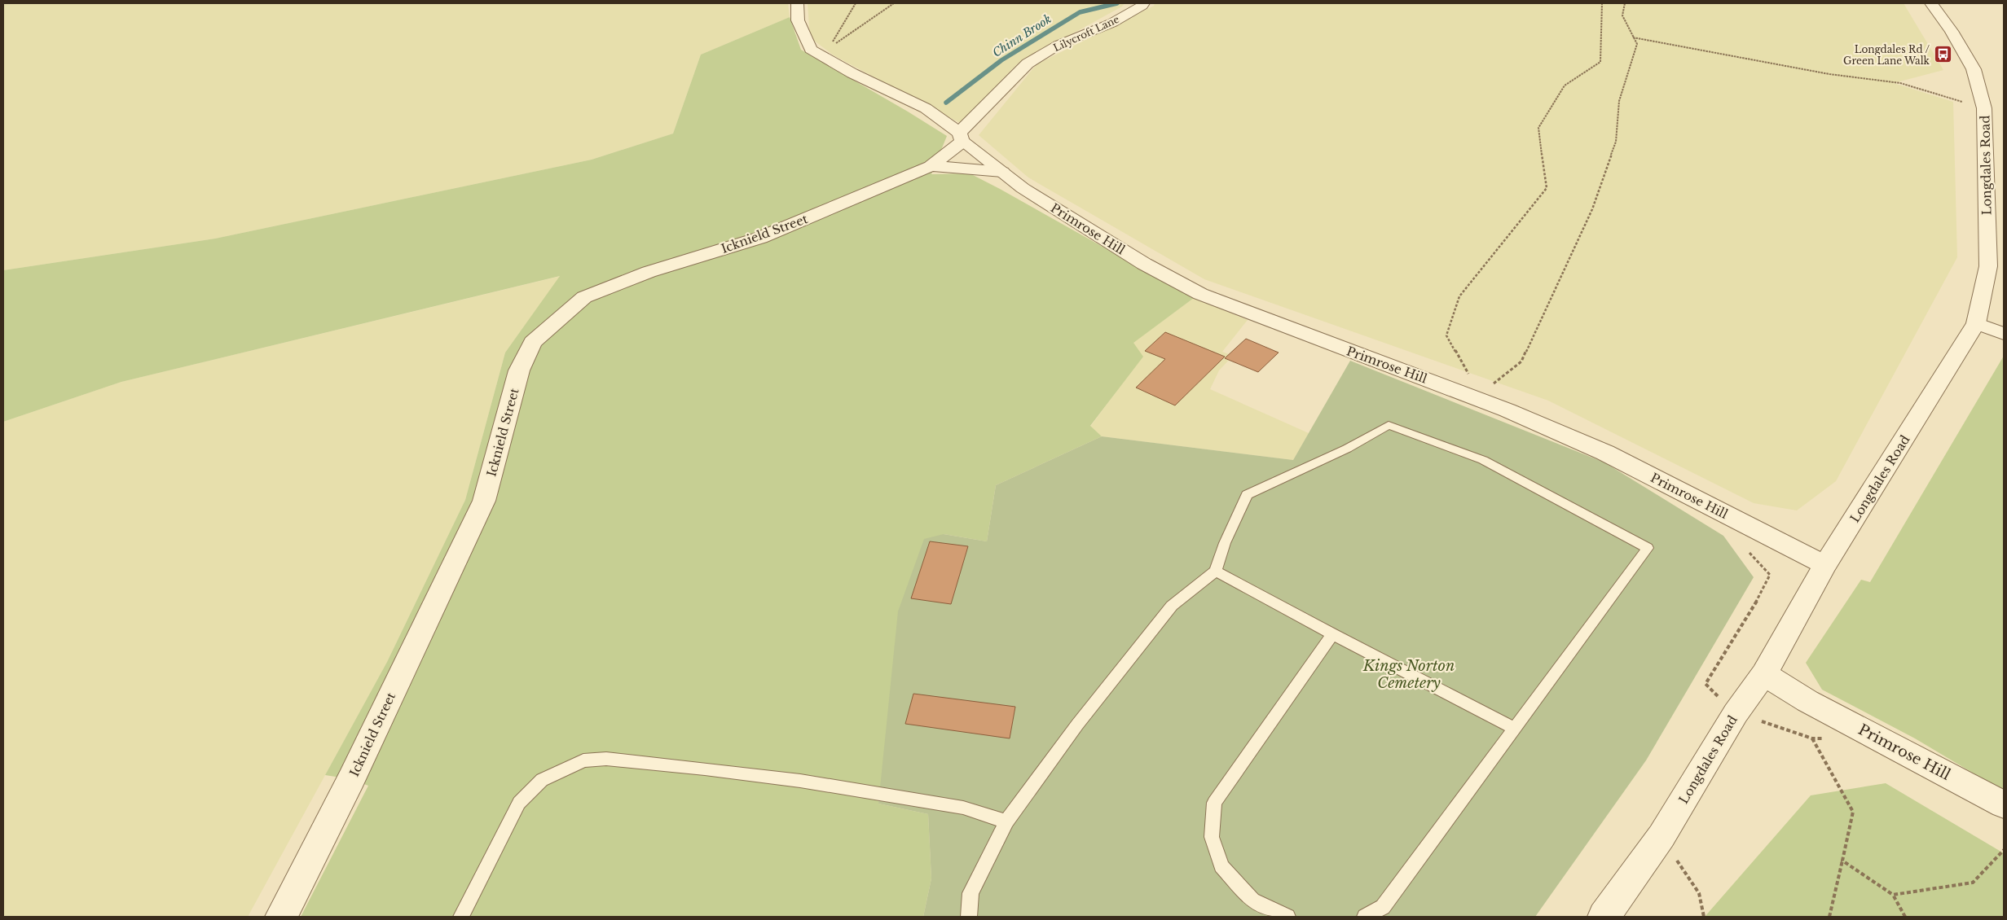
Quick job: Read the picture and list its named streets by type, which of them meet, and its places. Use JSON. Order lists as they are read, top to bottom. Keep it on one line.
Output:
{"streets":{"street":["Lilycroft Lane","Longdales Road","Primrose Hill","Icknield Street"]},"crossings":[["Lilycroft Lane","Primrose Hill"],["Lilycroft Lane","Icknield Street"],["Longdales Road","Primrose Hill"],["Primrose Hill","Icknield Street"]],"water":["Chinn Brook"],"parks":["Kings Norton Cemetery"],"places":{"bus stop":["Longdales Rd / Green Lane Walk"]}}
